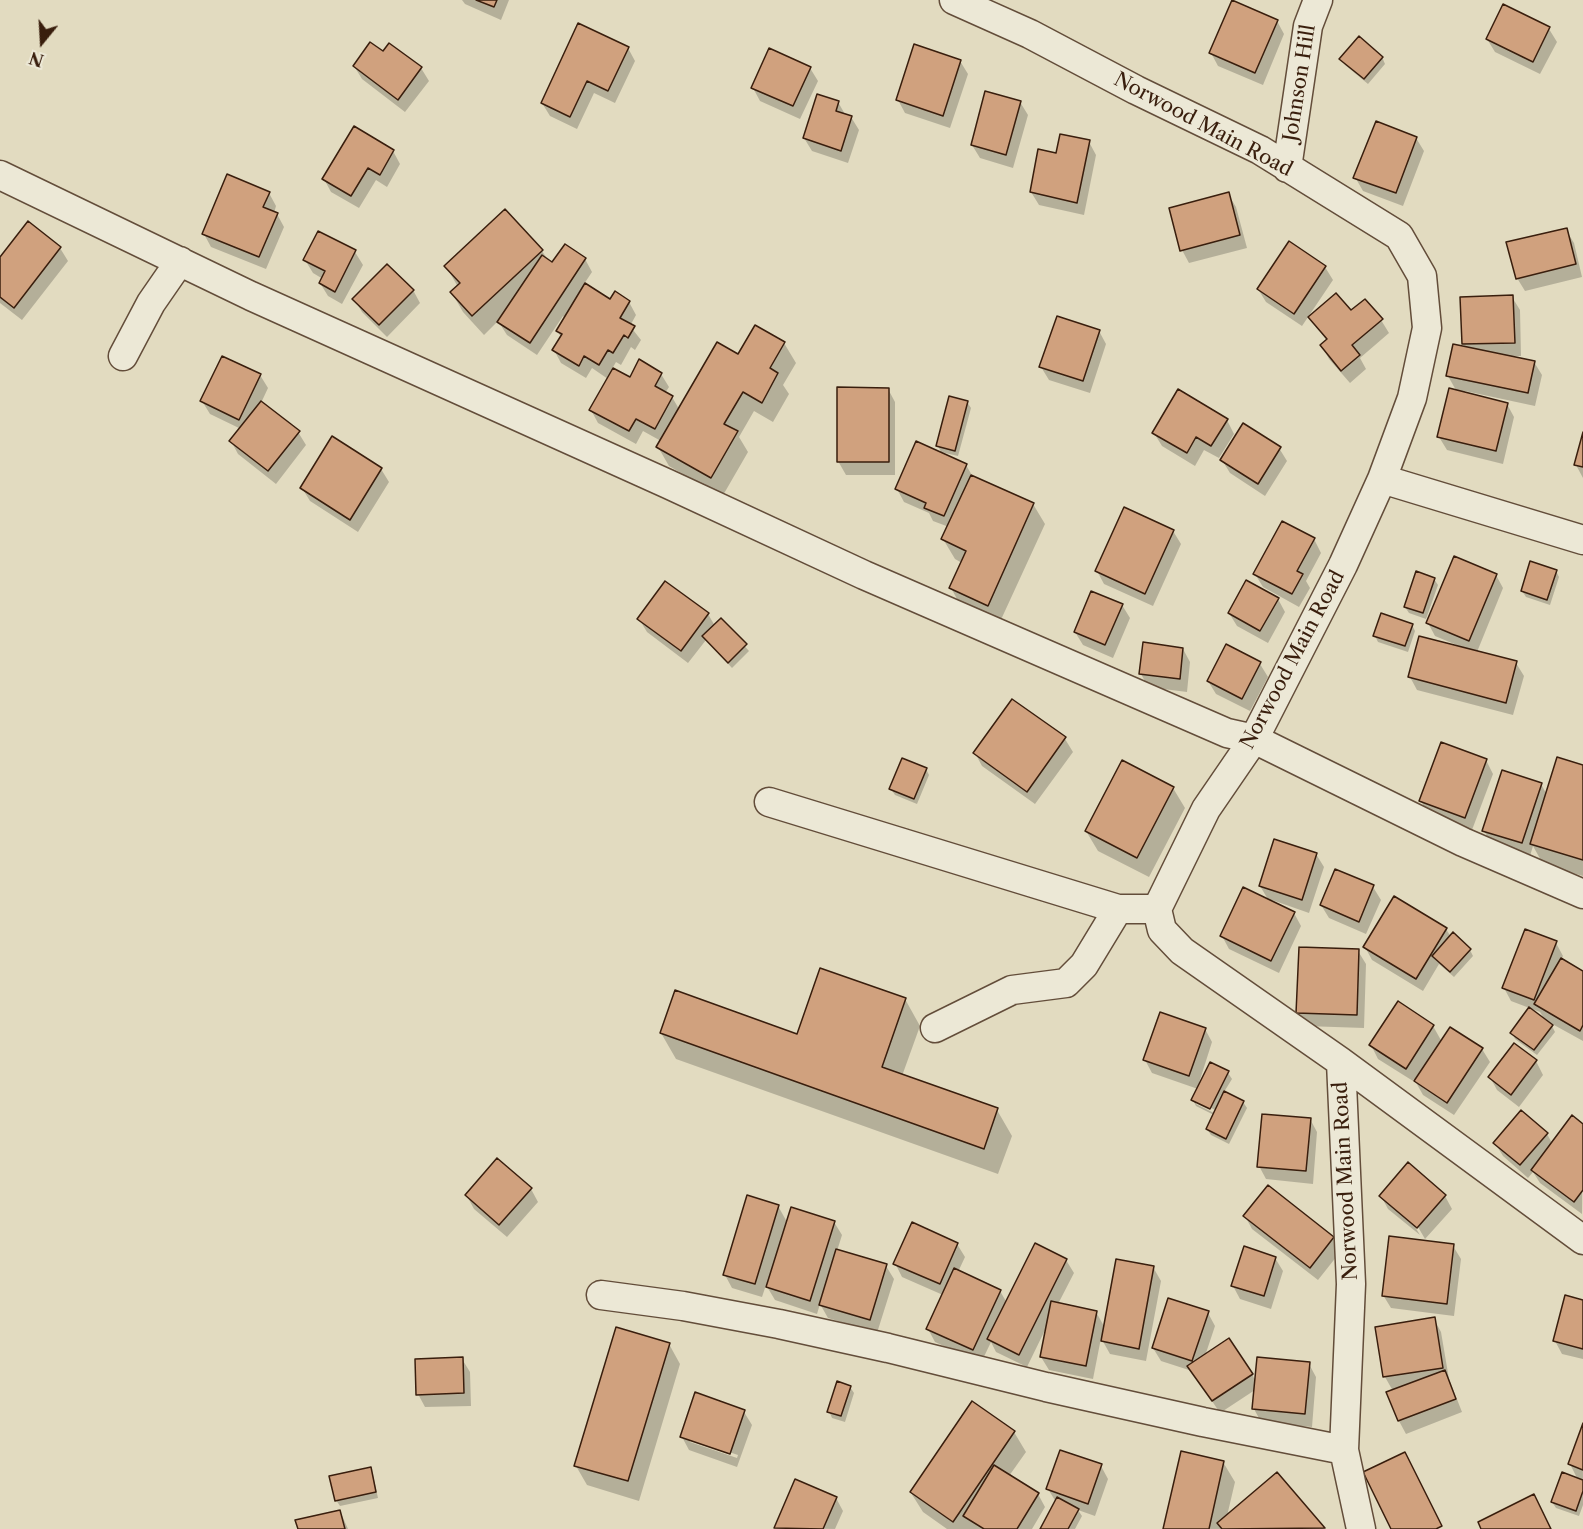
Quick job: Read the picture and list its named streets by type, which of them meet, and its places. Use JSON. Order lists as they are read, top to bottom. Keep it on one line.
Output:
{"streets":{"street":["Johnson Hill","Norwood Main Road"]},"crossings":[["Johnson Hill","Norwood Main Road"]],"north":"bottom"}
